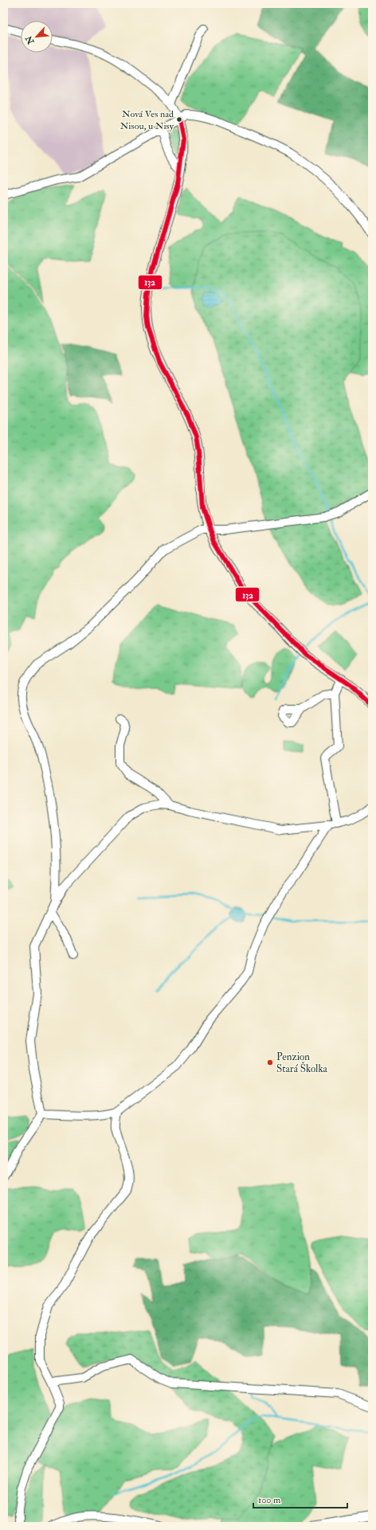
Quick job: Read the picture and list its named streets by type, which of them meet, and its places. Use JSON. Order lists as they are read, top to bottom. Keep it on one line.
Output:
{"places":["Nová Ves nad Nisou, u Nisy","Penzion Stará Školka"],"lines":["transit line 132"],"scale_bar":"100 m","north":"bottom left"}
